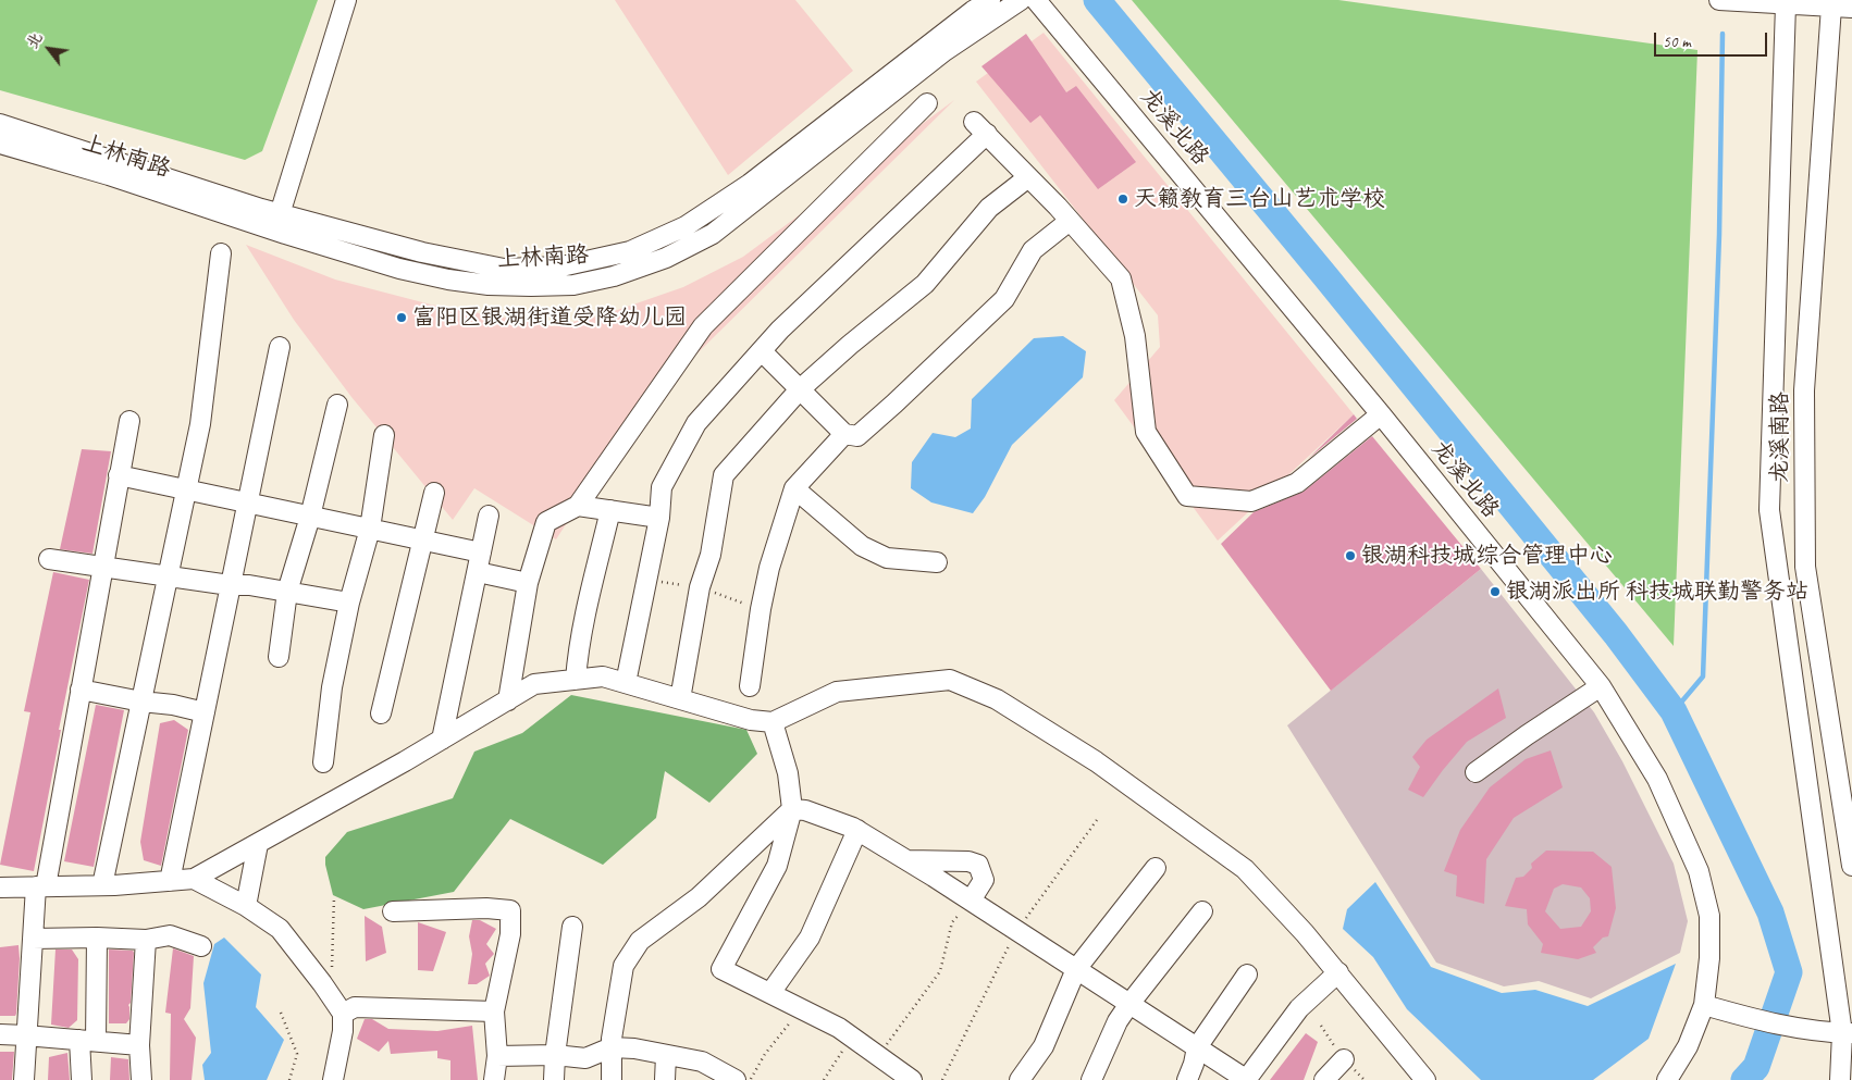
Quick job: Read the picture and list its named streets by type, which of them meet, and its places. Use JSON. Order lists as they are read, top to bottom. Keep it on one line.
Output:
{"streets":{"street":["龙溪北路","上林南路","龙溪南路"]},"places":["天籁教育三台山艺术学校","富阳区银湖街道受降幼儿园","银湖科技城综合管理中心","银湖派出所 科技城联勤警务站"],"scale_bar":"50 m","north":"top left"}
